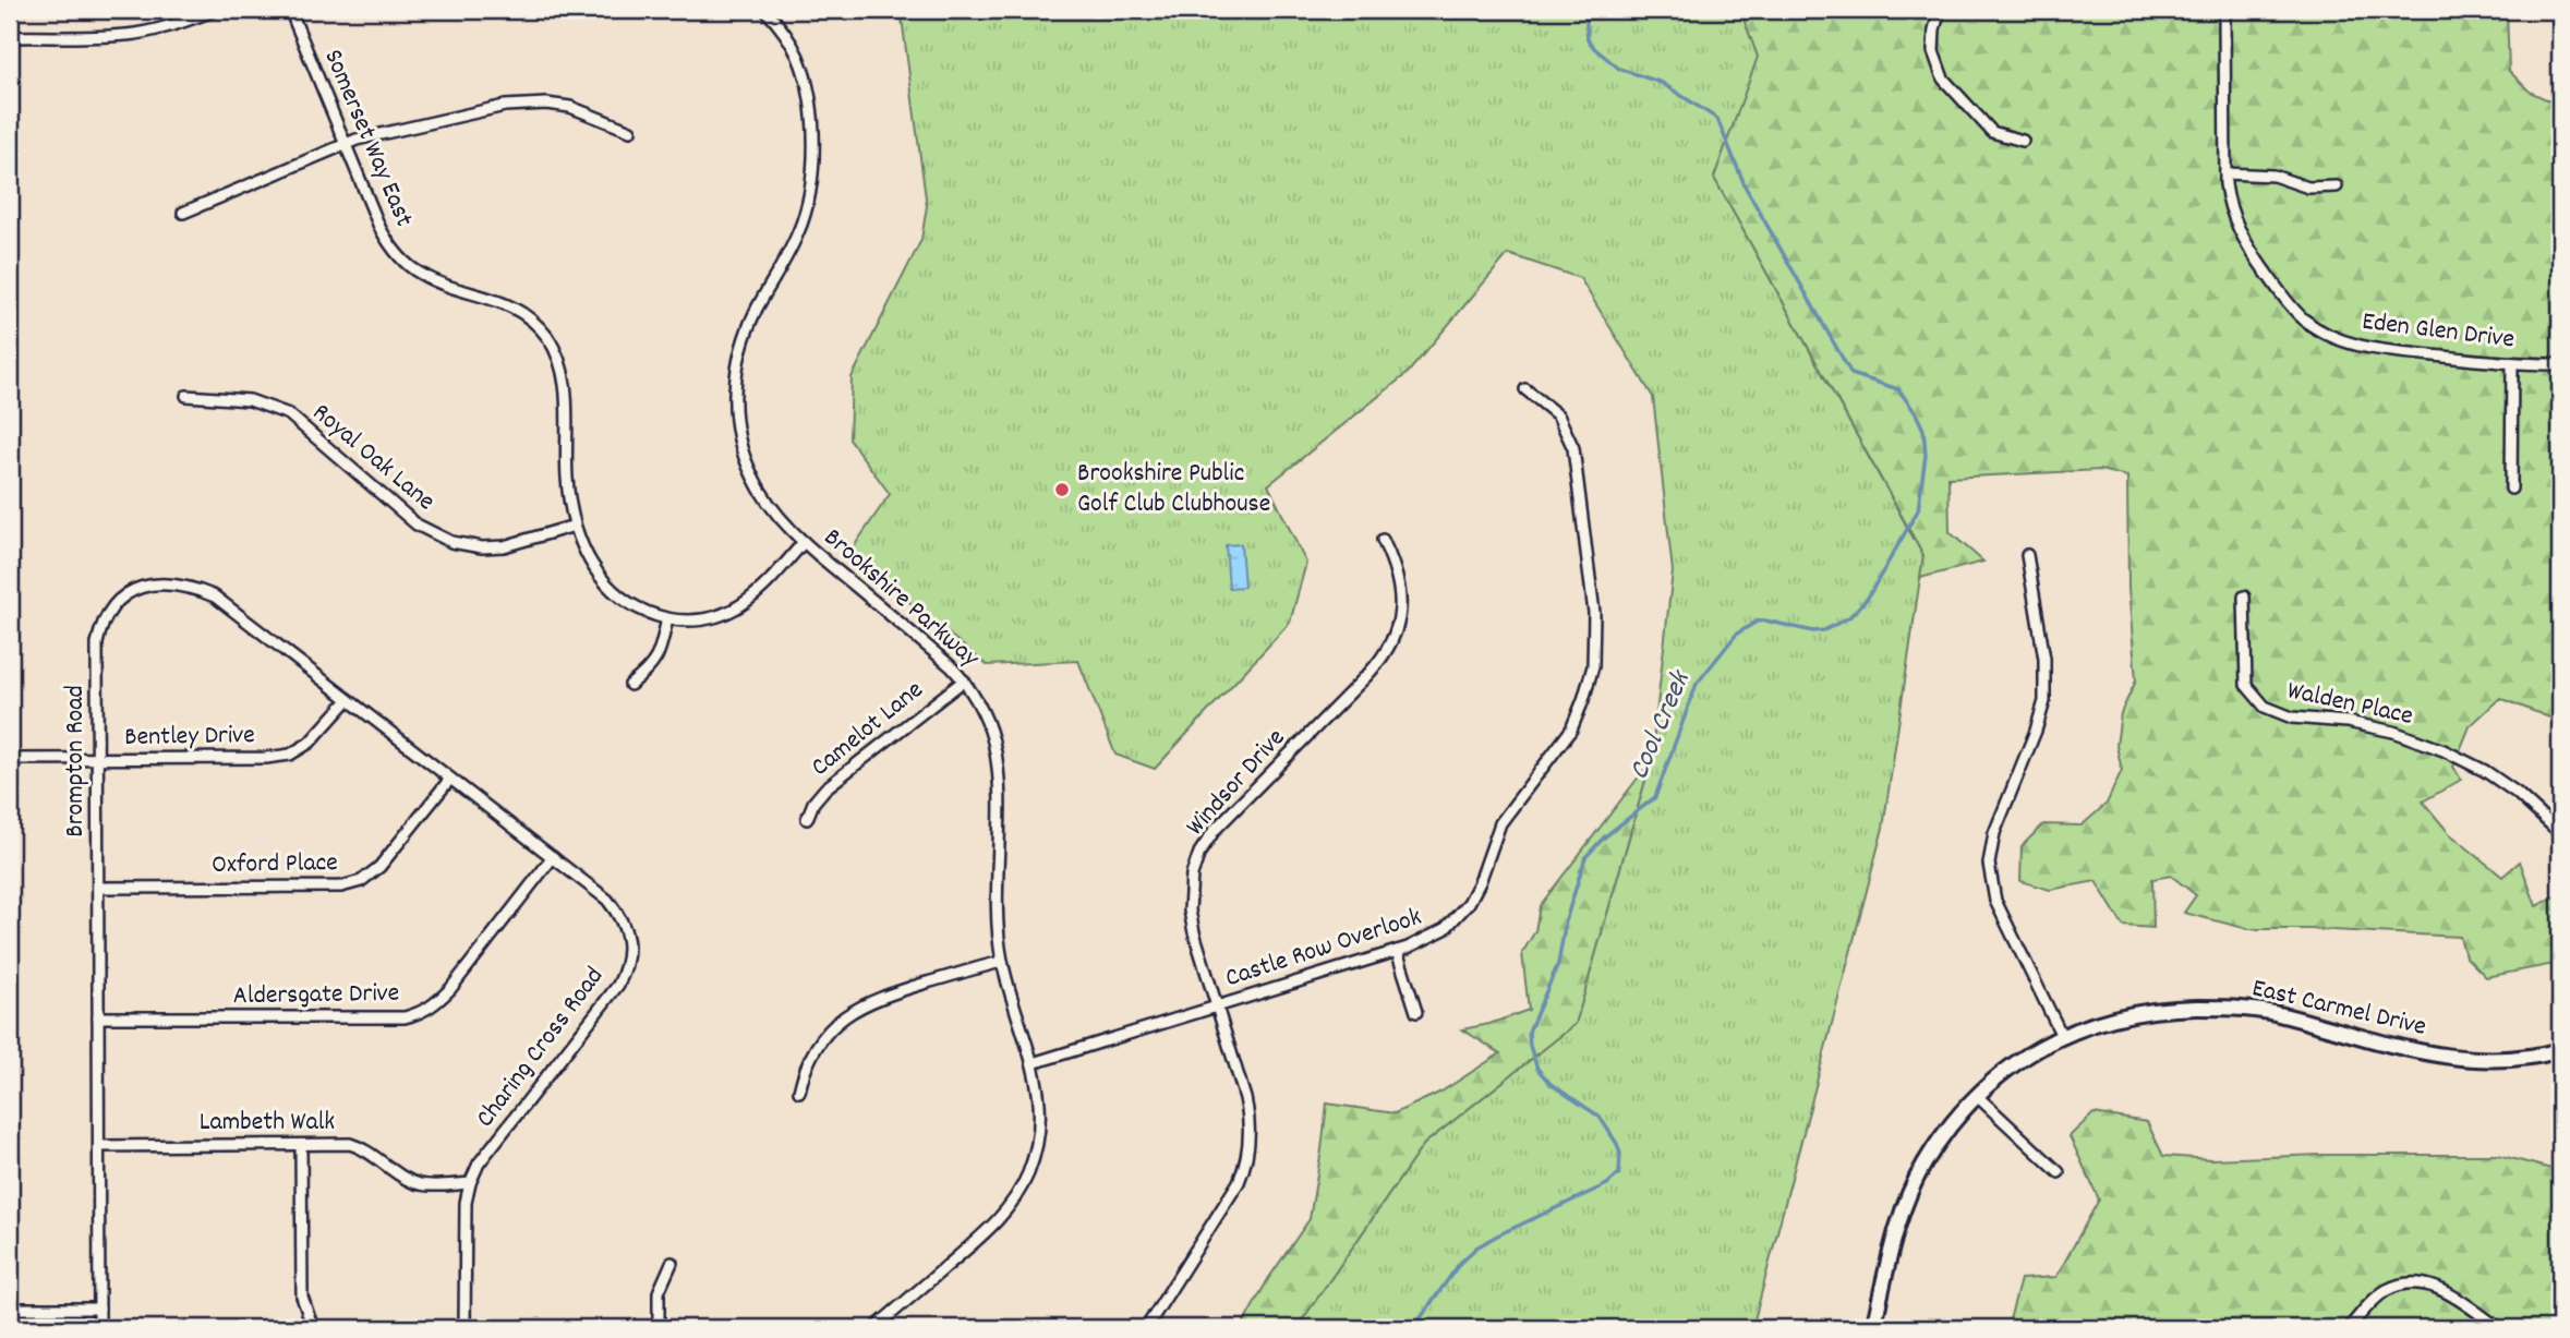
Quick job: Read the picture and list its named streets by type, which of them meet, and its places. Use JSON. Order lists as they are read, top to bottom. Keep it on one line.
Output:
{"streets":{"street":["Somerset Way East","Eden Glen Drive","Royal Oak Lane","Brookshire Parkway","Walden Place","Camelot Lane","Bentley Drive","Brompton Road","Windsor Drive","Oxford Place","Castle Row Overlook","Aldersgate Drive","East Carmel Drive","Charing Cross Road","Lambeth Walk"]},"crossings":[["Somerset Way East","Royal Oak Lane"],["Somerset Way East","Brookshire Parkway"],["Brookshire Parkway","Camelot Lane"],["Brookshire Parkway","Castle Row Overlook"],["Bentley Drive","Brompton Road"],["Brompton Road","Oxford Place"],["Brompton Road","Aldersgate Drive"],["Brompton Road","Charing Cross Road"],["Brompton Road","Lambeth Walk"],["Windsor Drive","Castle Row Overlook"],["Oxford Place","Charing Cross Road"],["Aldersgate Drive","Charing Cross Road"],["Charing Cross Road","Lambeth Walk"]],"water":["Cool Creek"],"places":["Brookshire Public Golf Club Clubhouse"]}
